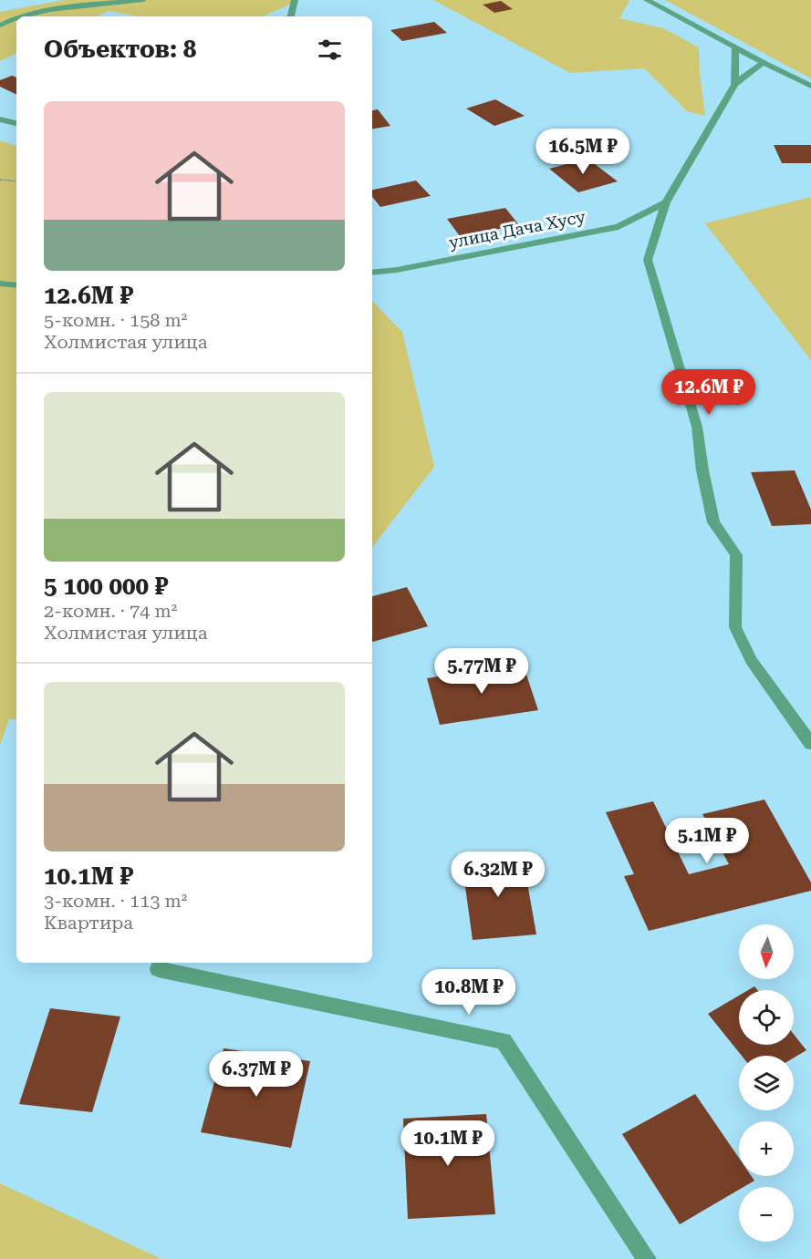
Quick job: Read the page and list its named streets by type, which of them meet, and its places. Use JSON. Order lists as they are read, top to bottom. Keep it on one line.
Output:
{"streets":{"street":["улица Дача Хусу"]},"north":"bottom","page":{"heading":"Объектов: 8","list":[{"name":"12.6M ₽","note":"5-комн. · 158 m² · Холмистая улица"},{"name":"5 100 000 ₽","note":"2-комн. · 74 m² · Холмистая улица"},{"name":"10.1M ₽","note":"3-комн. · 113 m² · Квартира"}],"price":["16.5M ₽","12.6M ₽","5.77M ₽","5.1M ₽","6.32M ₽","10.8M ₽","6.37M ₽","10.1M ₽"],"map_buttons":["+","−"]}}
